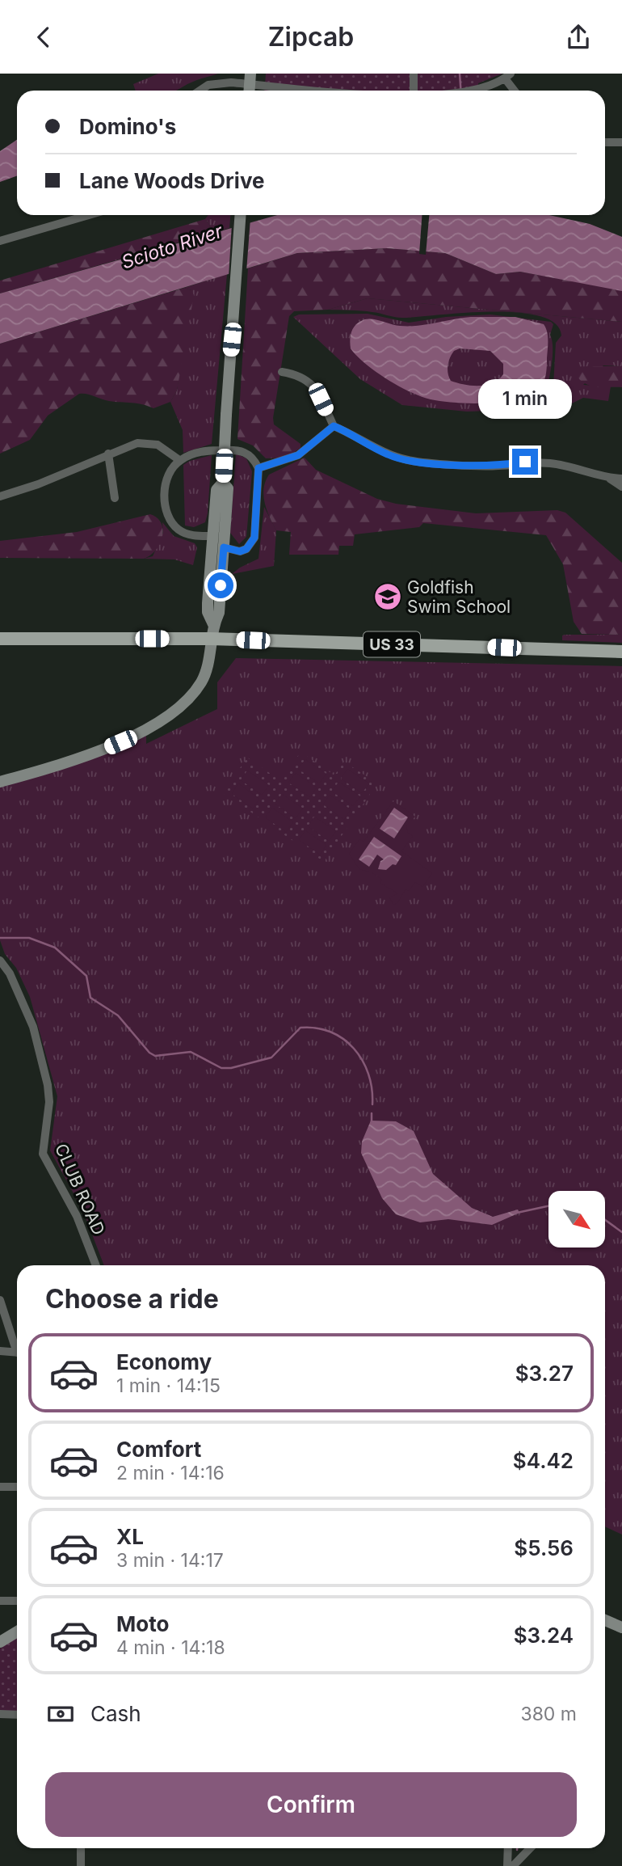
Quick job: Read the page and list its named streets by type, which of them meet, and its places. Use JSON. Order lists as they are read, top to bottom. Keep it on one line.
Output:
{"streets":{"main road":["US 33"],"street":["CLUB ROAD"]},"water":["Scioto River"],"places":{"school or university":["Goldfish Swim School"]},"north":"bottom right","page":{"header":"Zipcab","banner":["Domino's","Lane Woods Drive"],"bubble":"1 min","heading":"Choose a ride","list":[{"name":"Economy","note":"1 min · 14:15","value":"$3.27"},{"name":"Comfort","note":"2 min · 14:16","value":"$4.42"},{"name":"XL","note":"3 min · 14:17","value":"$5.56"},{"name":"Moto","note":"4 min · 14:18","value":"$3.24"}],"pay":["Cash","380 m"],"buttons":"Confirm"}}
